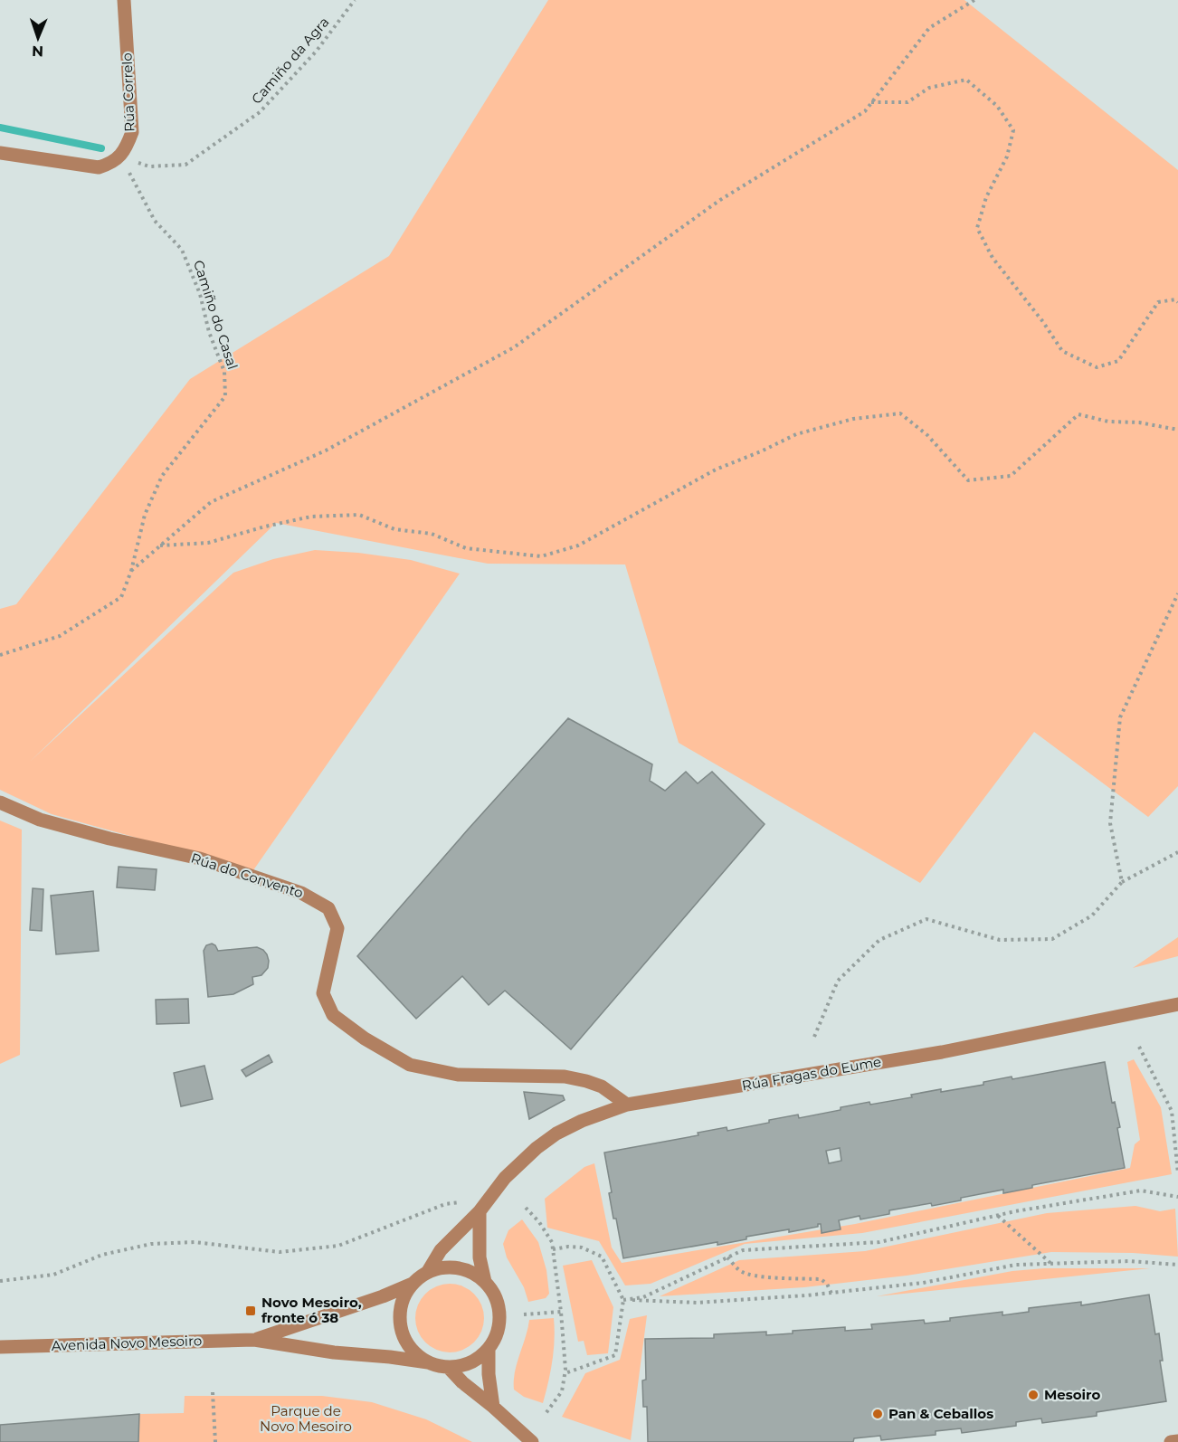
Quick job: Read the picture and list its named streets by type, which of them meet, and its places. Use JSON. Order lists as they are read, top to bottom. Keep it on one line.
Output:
{"streets":{"street":["Rúa Correlo","Rúa do Convento","Rúa Fragas do Eume","Avenida Novo Mesoiro"],"path":["Camiño da Agra","Camiño do Casal"]},"crossings":[["Camiño da Agra","Rúa Correlo"],["Camiño da Agra","Camiño do Casal"],["Rúa Correlo","Camiño do Casal"],["Rúa do Convento","Rúa Fragas do Eume"],["Rúa Fragas do Eume","Avenida Novo Mesoiro"]],"parks":["Parque de Novo Mesoiro"],"places":{"transit":["Novo Mesoiro, fronte ó 38"],"other":["Mesoiro","Pan & Ceballos"]},"north":"bottom"}
